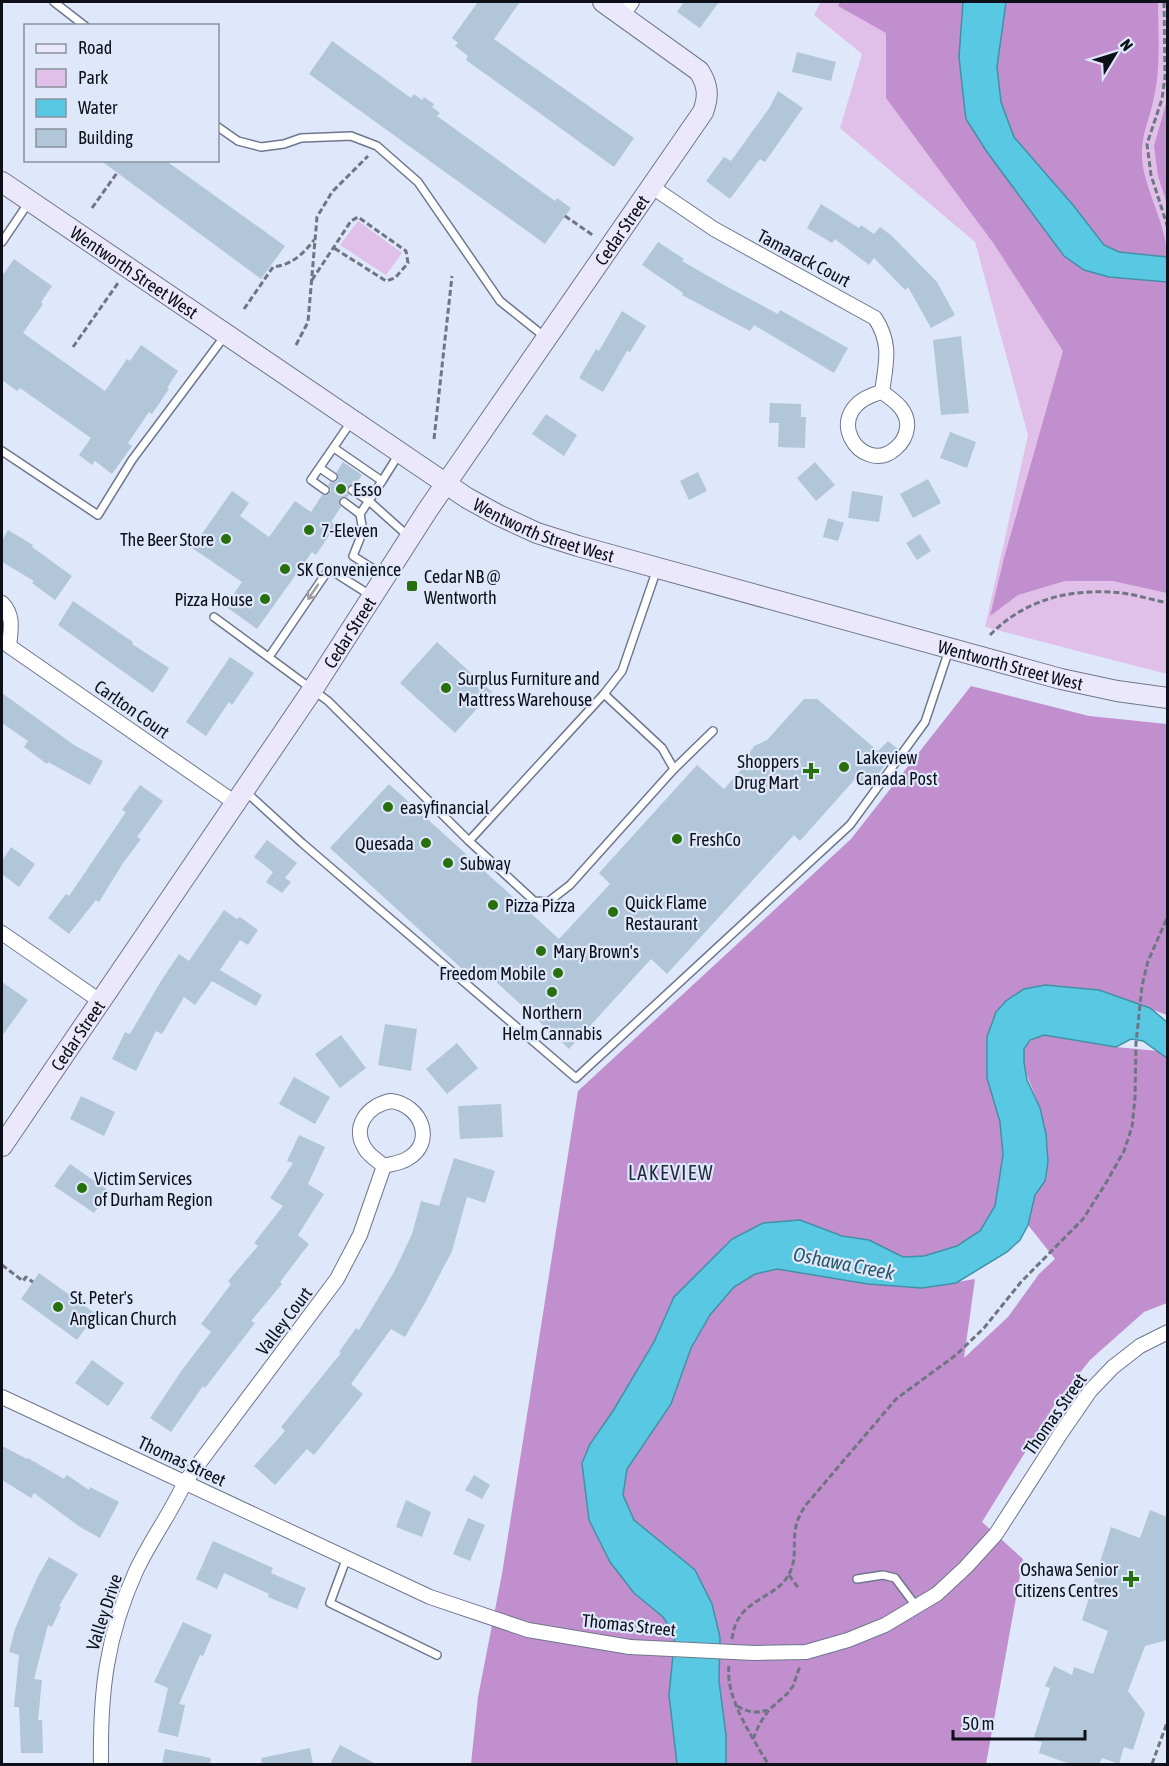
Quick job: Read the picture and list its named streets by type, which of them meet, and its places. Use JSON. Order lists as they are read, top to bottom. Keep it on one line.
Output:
{"streets":{"street":["Cedar Street","Tamarack Court","Wentworth Street West","Carlton Court","Valley Court","Thomas Street","Valley Drive"]},"crossings":[["Cedar Street","Tamarack Court"],["Cedar Street","Wentworth Street West"],["Cedar Street","Carlton Court"],["Valley Court","Thomas Street"],["Valley Court","Valley Drive"],["Thomas Street","Valley Drive"]],"districts":["LAKEVIEW"],"water":["Oshawa Creek"],"places":{"other":["Esso","7-Eleven","The Beer Store","SK Convenience","Pizza House","Surplus Furniture and Mattress Warehouse","Lakeview Canada Post","easyfinancial","FreshCo","Quesada","Subway","Pizza Pizza","Quick Flame Restaurant","Mary Brown's","Freedom Mobile","Northern Helm Cannabis","Victim Services of Durham Region","St. Peter's Anglican Church"],"transit":["Cedar NB @ Wentworth"],"health":["Shoppers Drug Mart","Oshawa Senior Citizens Centres"]},"legend":["Road","Park","Water","Building"],"scale_bar":"50 m","north":"top right"}
